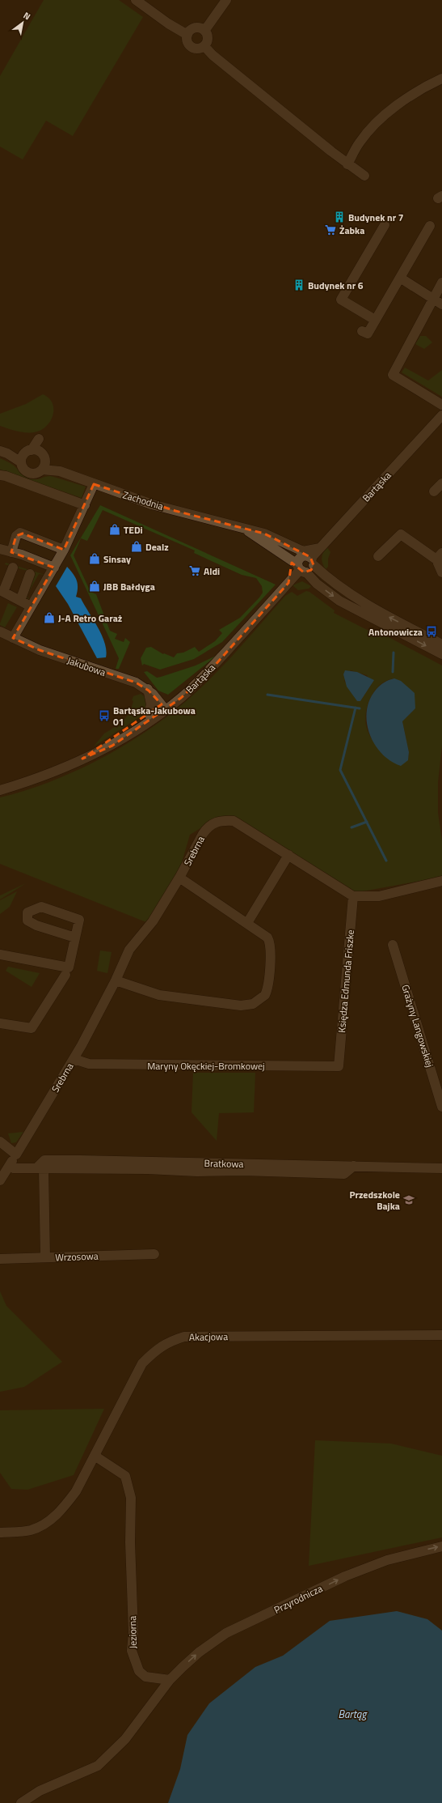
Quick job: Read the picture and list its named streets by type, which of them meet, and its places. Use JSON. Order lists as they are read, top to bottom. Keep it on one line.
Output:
{"streets":{"street":["Bartąska","Zachodnia","Jakubowa","Srebrna","Księdza Edmunda Friszke","Grażyny Langowskiej","Maryny Okęckiej-Bromkowej","Wrzosowa","Akacjowa","Przyrodnicza","Jeziorna"]},"crossings":[["Bartąska","Jakubowa"],["Srebrna","Maryny Okęckiej-Bromkowej"],["Księdza Edmunda Friszke","Maryny Okęckiej-Bromkowej"],["Akacjowa","Jeziorna"],["Przyrodnicza","Jeziorna"]],"one_way":["Przyrodnicza"],"water":["Bartąg"],"places":{"building":["Budynek nr 7","Budynek nr 6"],"supermarket":["Żabka","Aldi"],"shop":["TEDi","Dealz","Sinsay","JBB Bałdyga","J-A Retro Garaż"],"bus stop":["Antonowicza","Bartąska-Jakubowa 01"],"school or university":["Przedszkole Bajka"]},"north":"top right"}
